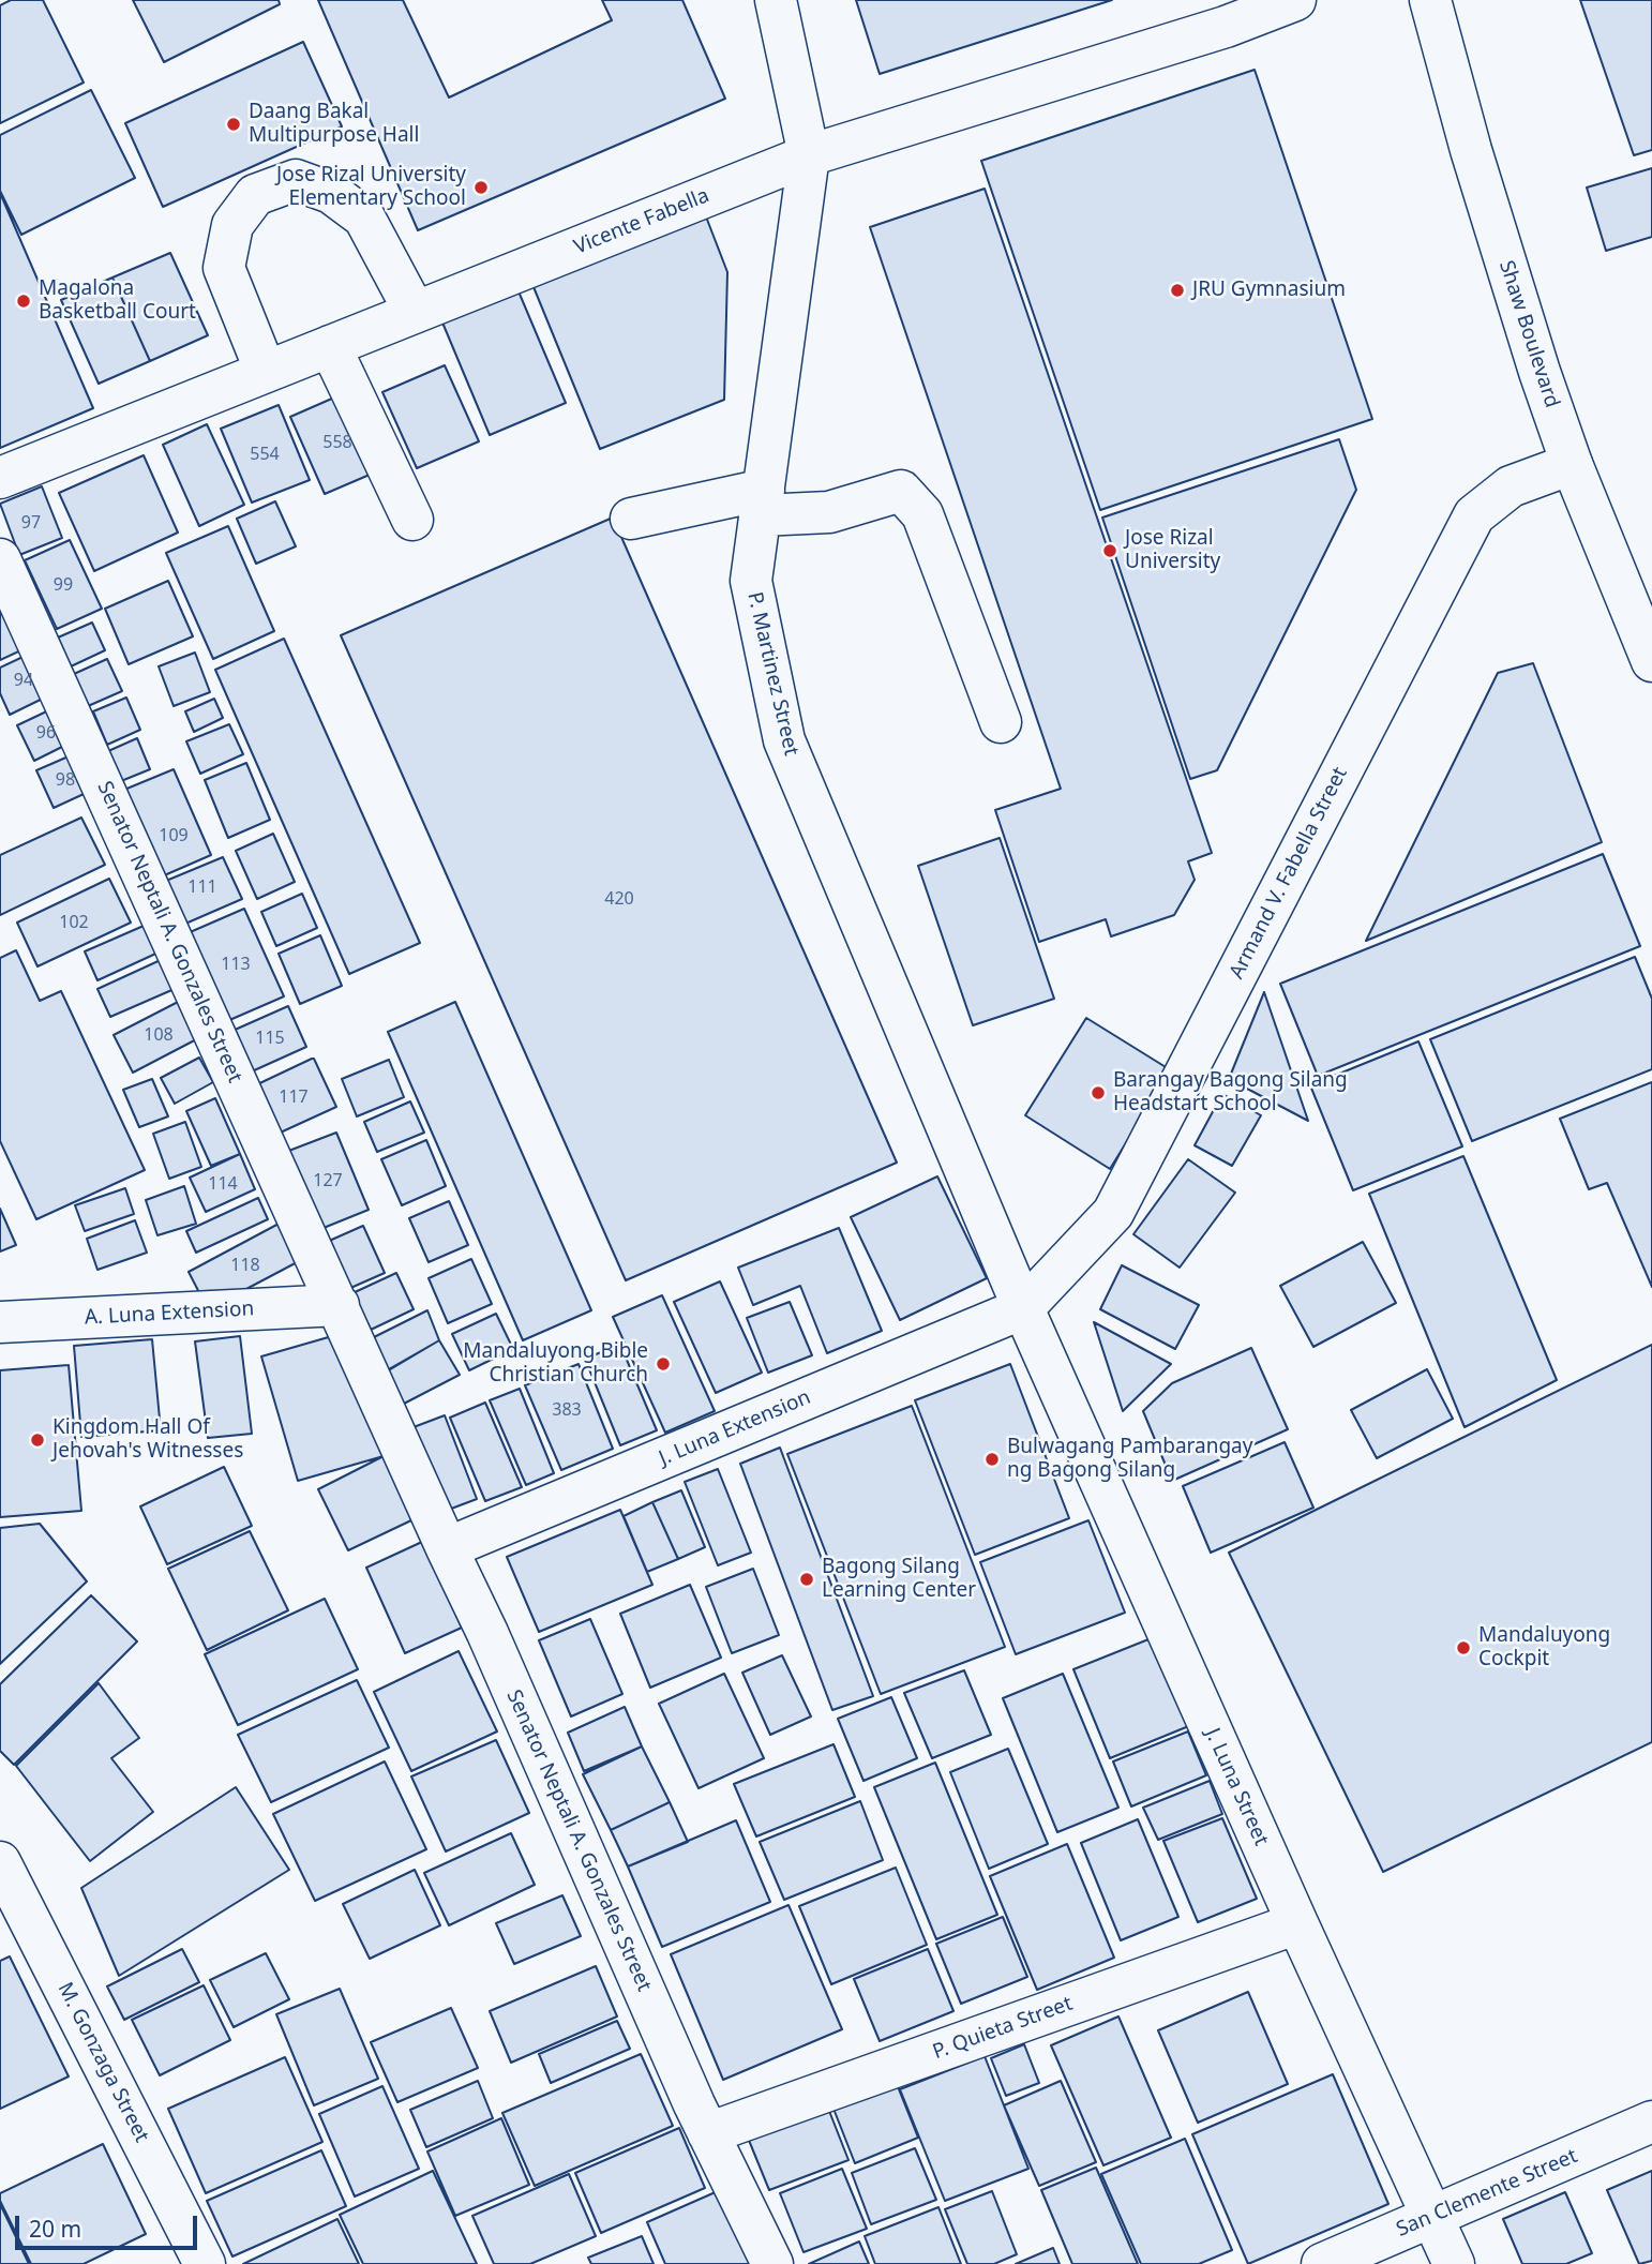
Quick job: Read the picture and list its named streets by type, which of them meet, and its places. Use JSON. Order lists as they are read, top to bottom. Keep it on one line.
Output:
{"streets":{"street":["Vicente Fabella","Shaw Boulevard","P. Martinez Street","Armand V. Fabella Street","Senator Neptali A. Gonzales Street","A. Luna Extension","J. Luna Extension","J. Luna Street","P. Quieta Street","M. Gonzaga Street","San Clemente Street"]},"crossings":[["Vicente Fabella","P. Martinez Street"],["Shaw Boulevard","Armand V. Fabella Street"],["P. Martinez Street","Armand V. Fabella Street"],["P. Martinez Street","J. Luna Extension"],["P. Martinez Street","J. Luna Street"],["Armand V. Fabella Street","J. Luna Extension"],["Armand V. Fabella Street","J. Luna Street"],["Senator Neptali A. Gonzales Street","A. Luna Extension"],["Senator Neptali A. Gonzales Street","J. Luna Extension"],["Senator Neptali A. Gonzales Street","P. Quieta Street"],["J. Luna Extension","J. Luna Street"],["J. Luna Street","P. Quieta Street"],["J. Luna Street","San Clemente Street"]],"places":["Daang Bakal Multipurpose Hall","Jose Rizal University Elementary School","JRU Gymnasium","Magalona Basketball Court","Jose Rizal University","Barangay Bagong Silang Headstart School","Mandaluyong Bible Christian Church","Kingdom Hall Of Jehovah's Witnesses","Bulwagang Pambarangay ng Bagong Silang","Bagong Silang Learning Center","Mandaluyong Cockpit"],"house_numbers":["558","554","97","99","94","96","98","109","111","420","102","113","108","115","117","127","114","118","383"],"scale_bar":"20 m"}
